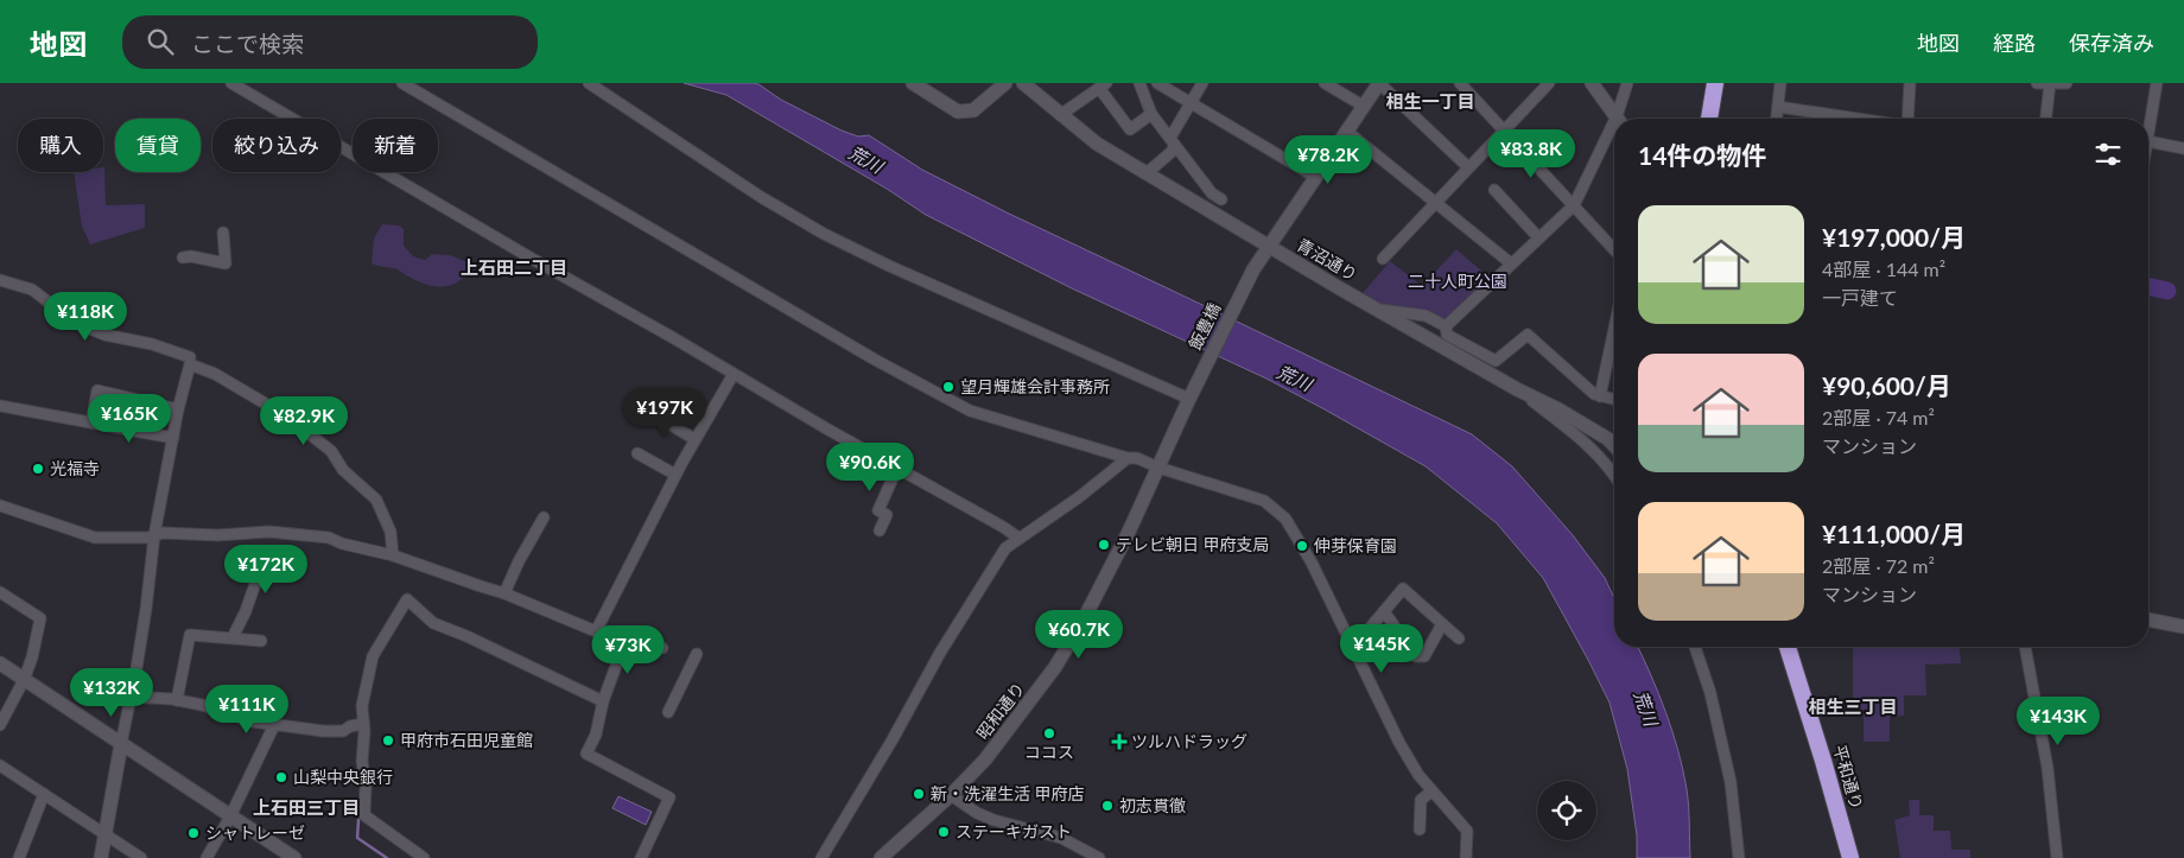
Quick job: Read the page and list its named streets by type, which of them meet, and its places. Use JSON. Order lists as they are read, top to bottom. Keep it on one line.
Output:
{"streets":{"highway":["平和通り"],"street":["青沼通り","飯豊橋","昭和通り"]},"crossings":[["青沼通り","飯豊橋"],["飯豊橋","昭和通り"]],"districts":["相生一丁目","上石田二丁目","相生三丁目","上石田三丁目"],"water":["荒川"],"parks":["二十人町公園"],"places":{"other":["望月輝雄会計事務所","光福寺","テレビ朝日 甲府支局","伸芽保育園","ココス","甲府市石田児童館","山梨中央銀行","新・洗濯生活 甲府店","初志貫徹","ステーキガスト","シャトレーゼ"],"health":["ツルハドラッグ"]},"page":{"header":"地図","search":"ここで検索","nav":["地図","経路","保存済み"],"chip":["購入","賃貸","絞り込み","新着"],"heading":"14件の物件","price":["¥83.8K","¥78.2K","¥118K","¥197K","¥165K","¥82.9K","¥90.6K","¥172K","¥60.7K","¥145K","¥73K","¥132K","¥111K","¥143K"],"list":[{"name":"¥197,000/月","note":"4部屋 · 144 m² · 一戸建て"},{"name":"¥90,600/月","note":"2部屋 · 74 m² · マンション"},{"name":"¥111,000/月","note":"2部屋 · 72 m² · マンション"}]}}
